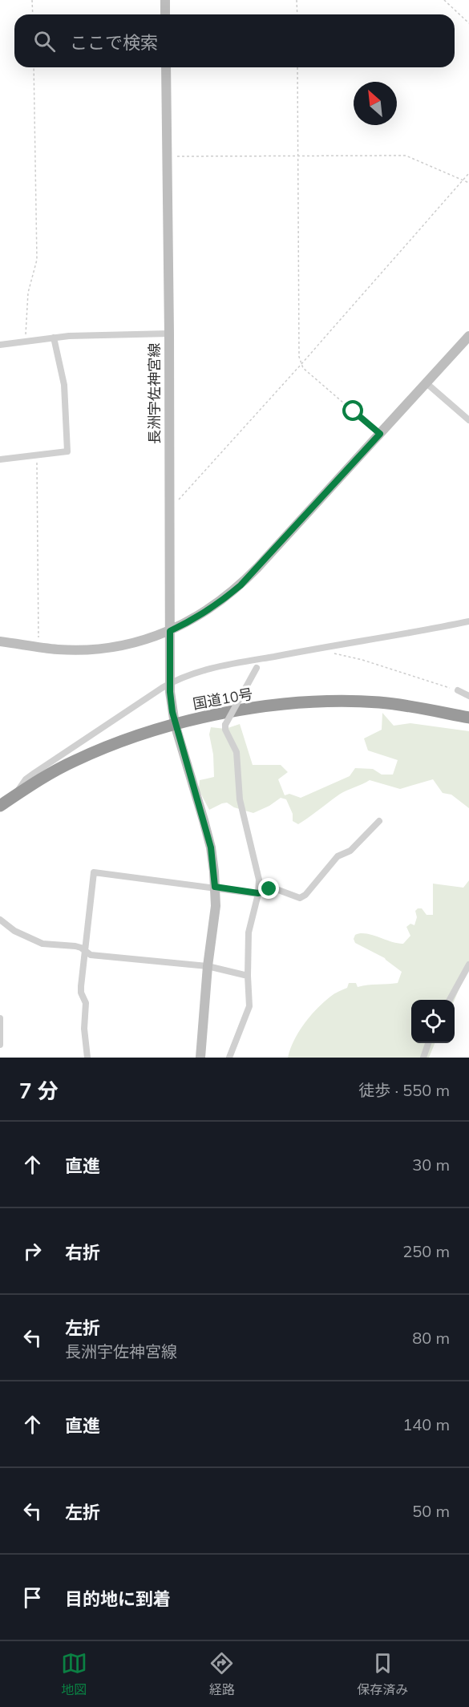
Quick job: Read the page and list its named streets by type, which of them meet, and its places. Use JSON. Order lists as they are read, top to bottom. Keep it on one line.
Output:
{"streets":{"highway":["国道10号"],"street":["長洲宇佐神宮線"]},"crossings":[["長洲宇佐神宮線","国道10号"]],"north":"top left","page":{"search":"ここで検索","heading":["7 分","徒歩 · 550 m"],"list":[["直進","30 m"],["右折","250 m"],["左折","長洲宇佐神宮線","80 m"],["直進","140 m"],["左折","50 m"],"目的地に到着"],"nav":["地図","経路","保存済み"]}}
